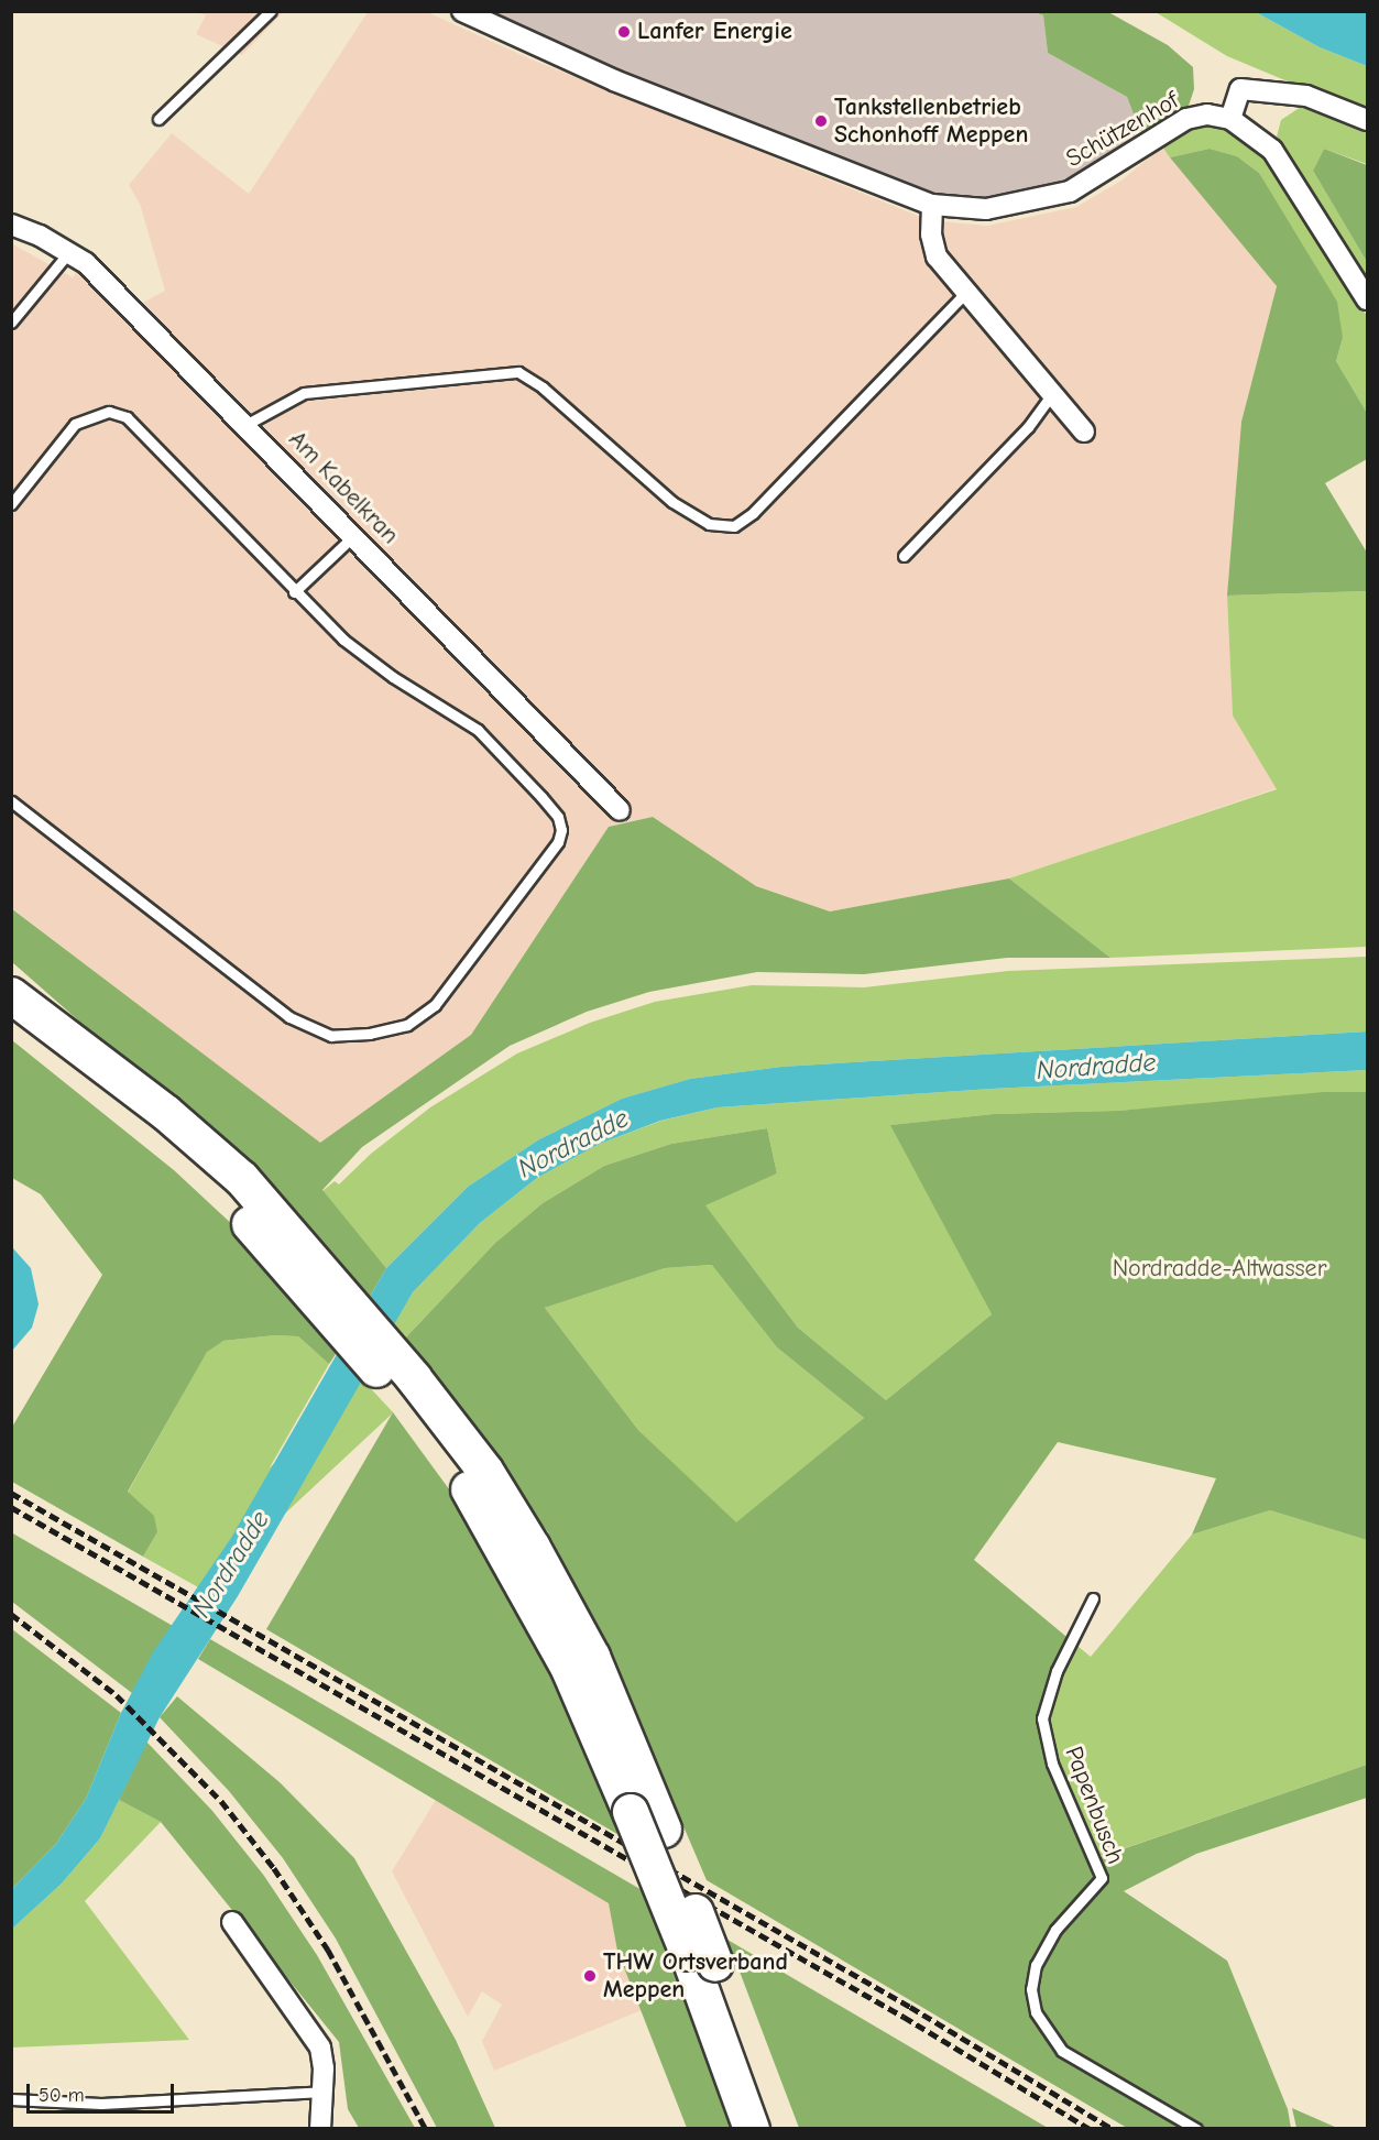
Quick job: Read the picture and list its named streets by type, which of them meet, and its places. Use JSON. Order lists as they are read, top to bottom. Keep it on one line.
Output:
{"streets":{"street":["Schützenhof","Am Kabelkran"],"lane":["Papenbusch"]},"water":["Nordradde"],"parks":["Nordradde-Altwasser"],"places":["Lanfer Energie","Tankstellenbetrieb Schonhoff Meppen","THW Ortsverband Meppen"],"scale_bar":"50 m"}
